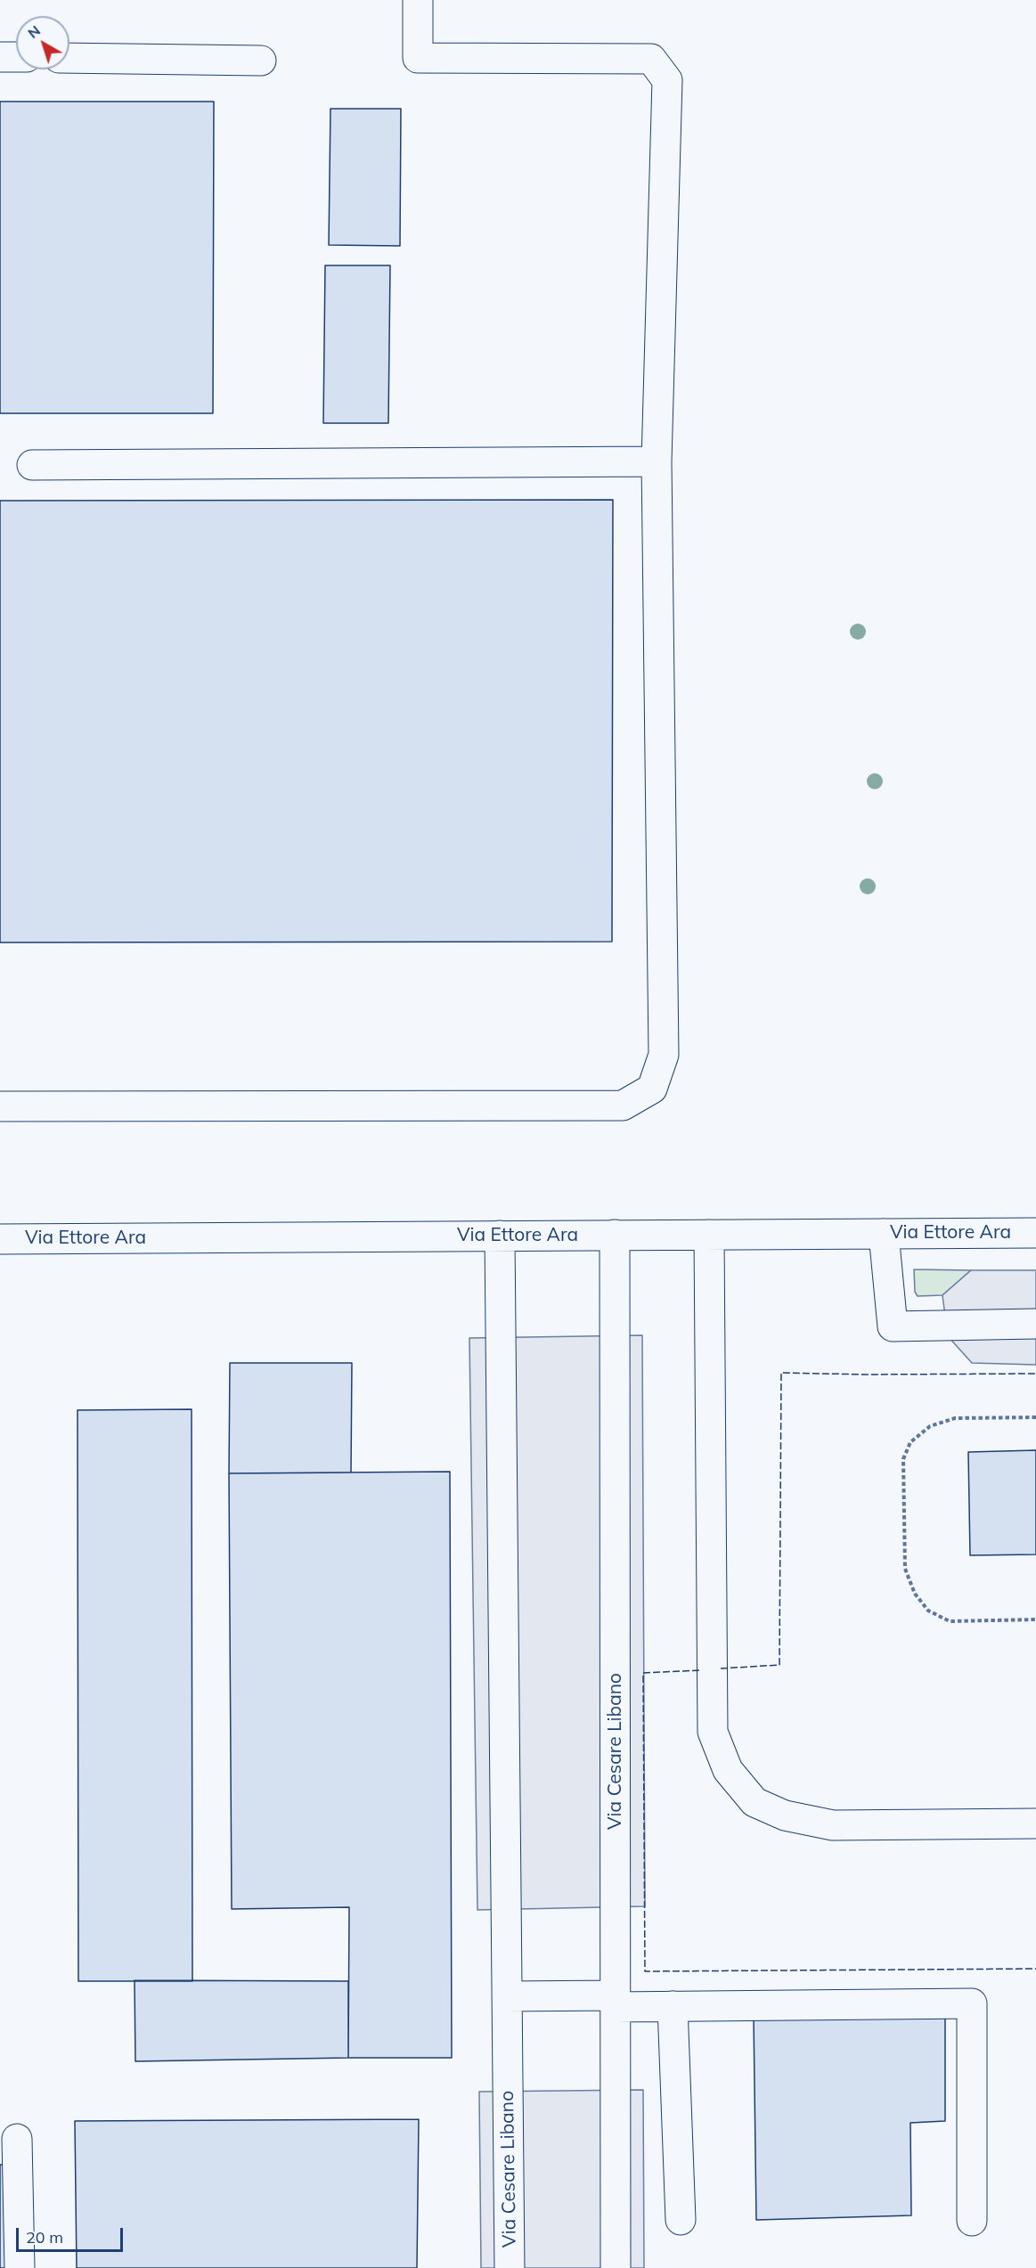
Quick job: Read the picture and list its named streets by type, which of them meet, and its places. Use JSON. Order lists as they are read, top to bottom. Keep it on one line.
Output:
{"streets":{"street":["Via Ettore Ara","Via Cesare Libano"]},"crossings":[["Via Ettore Ara","Via Cesare Libano"]],"scale_bar":"20 m","north":"top left"}
